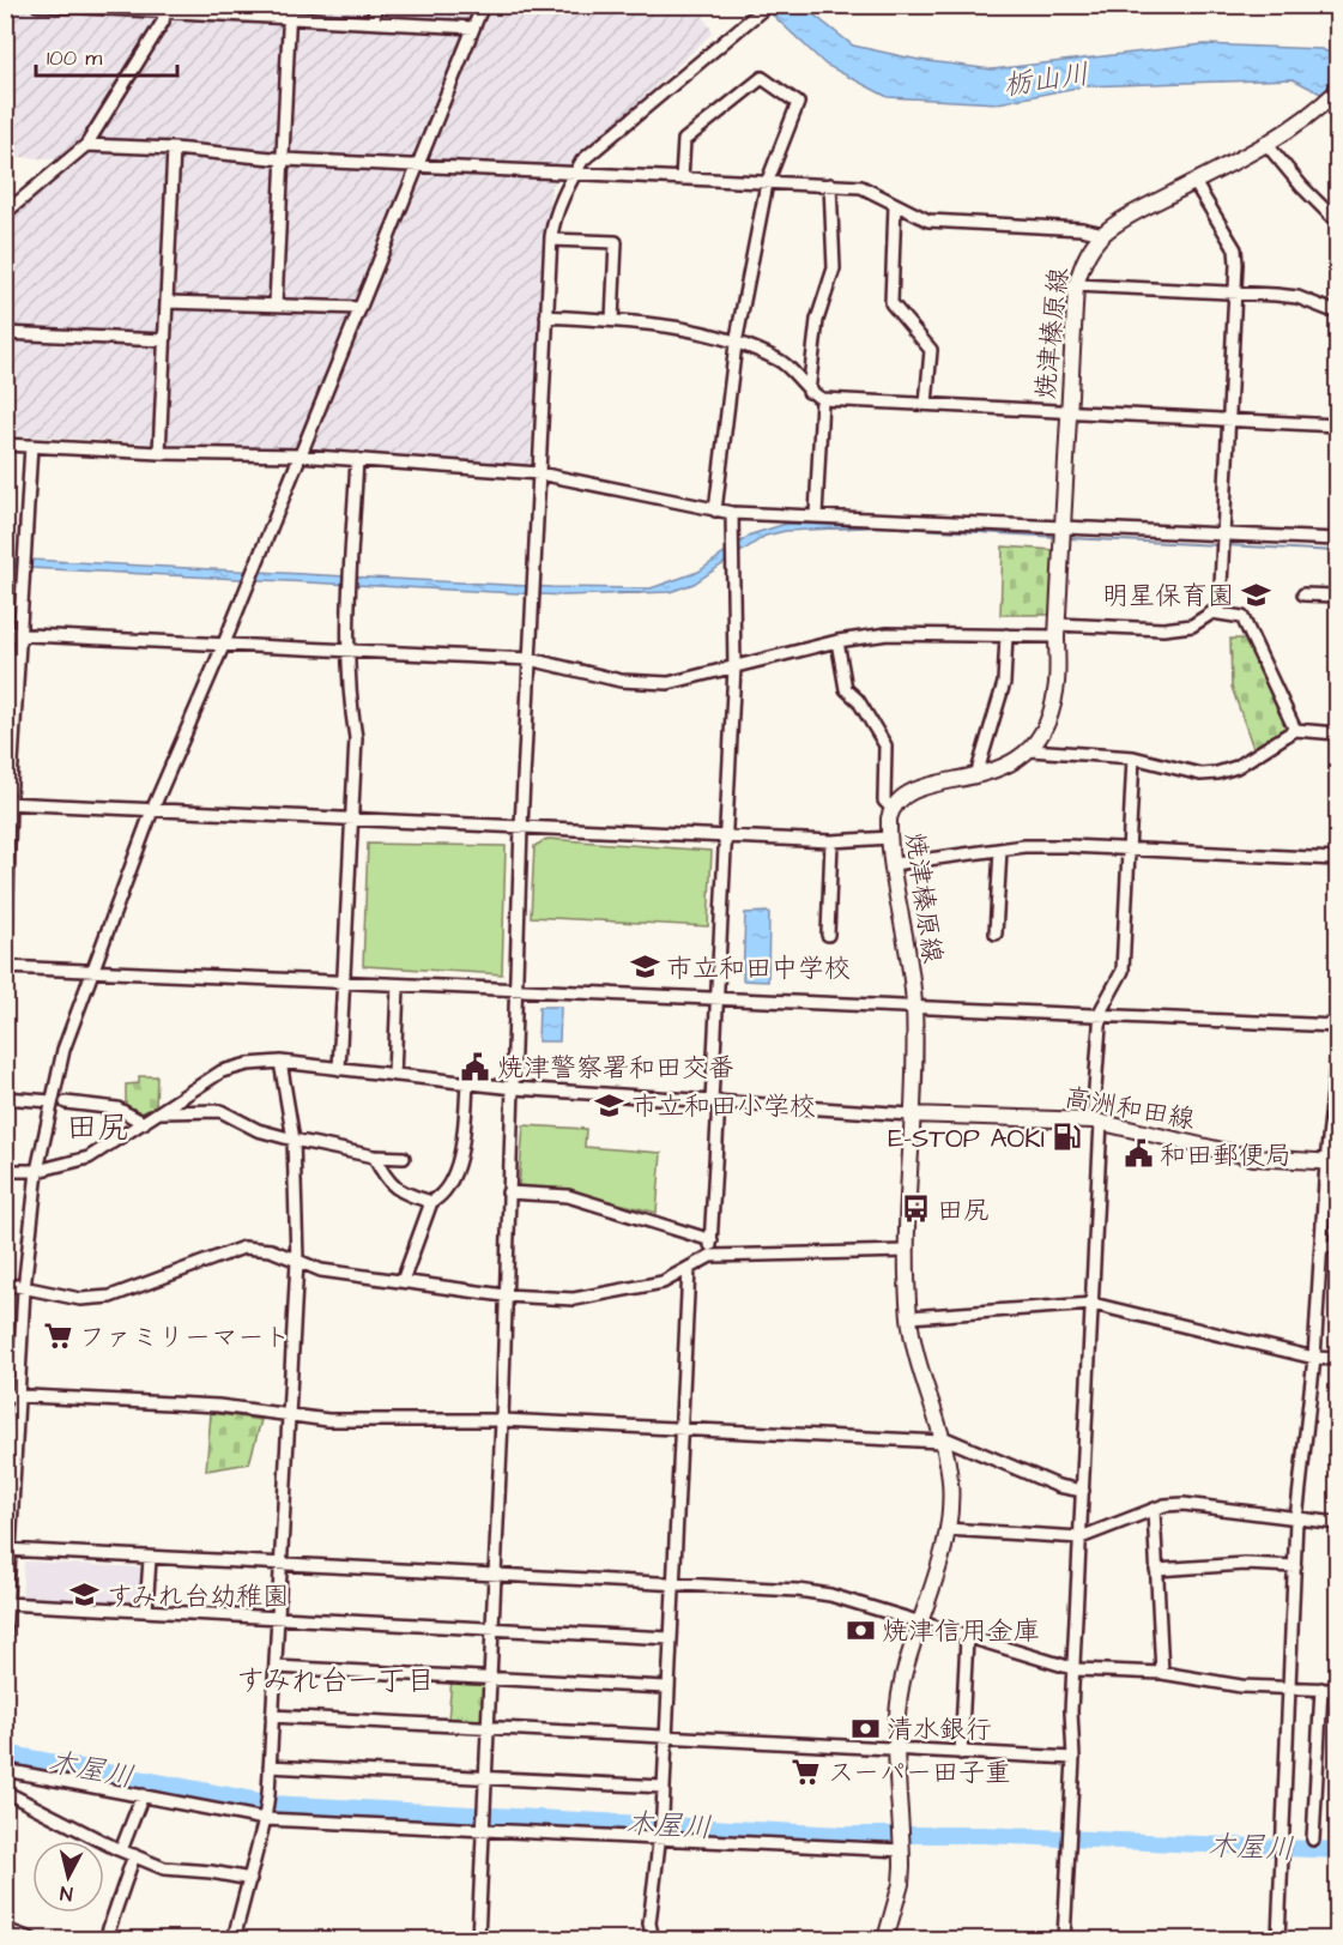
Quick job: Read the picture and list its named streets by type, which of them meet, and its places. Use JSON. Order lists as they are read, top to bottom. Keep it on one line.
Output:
{"streets":{"main road":["焼津榛原線","高洲和田線"]},"crossings":[["焼津榛原線","高洲和田線"]],"districts":["田尻","すみれ台一丁目"],"water":["栃山川","木屋川"],"places":{"school or university":["明星保育園","市立和田中学校","市立和田小学校","すみれ台幼稚園"],"public building":["焼津警察署和田交番","和田郵便局"],"fuel station":["E-STOP AOKI"],"bus stop":["田尻"],"supermarket":["ファミリーマート","スーパー田子重"],"bank":["焼津信用金庫","清水銀行"]},"scale_bar":"100 m","north":"bottom"}
